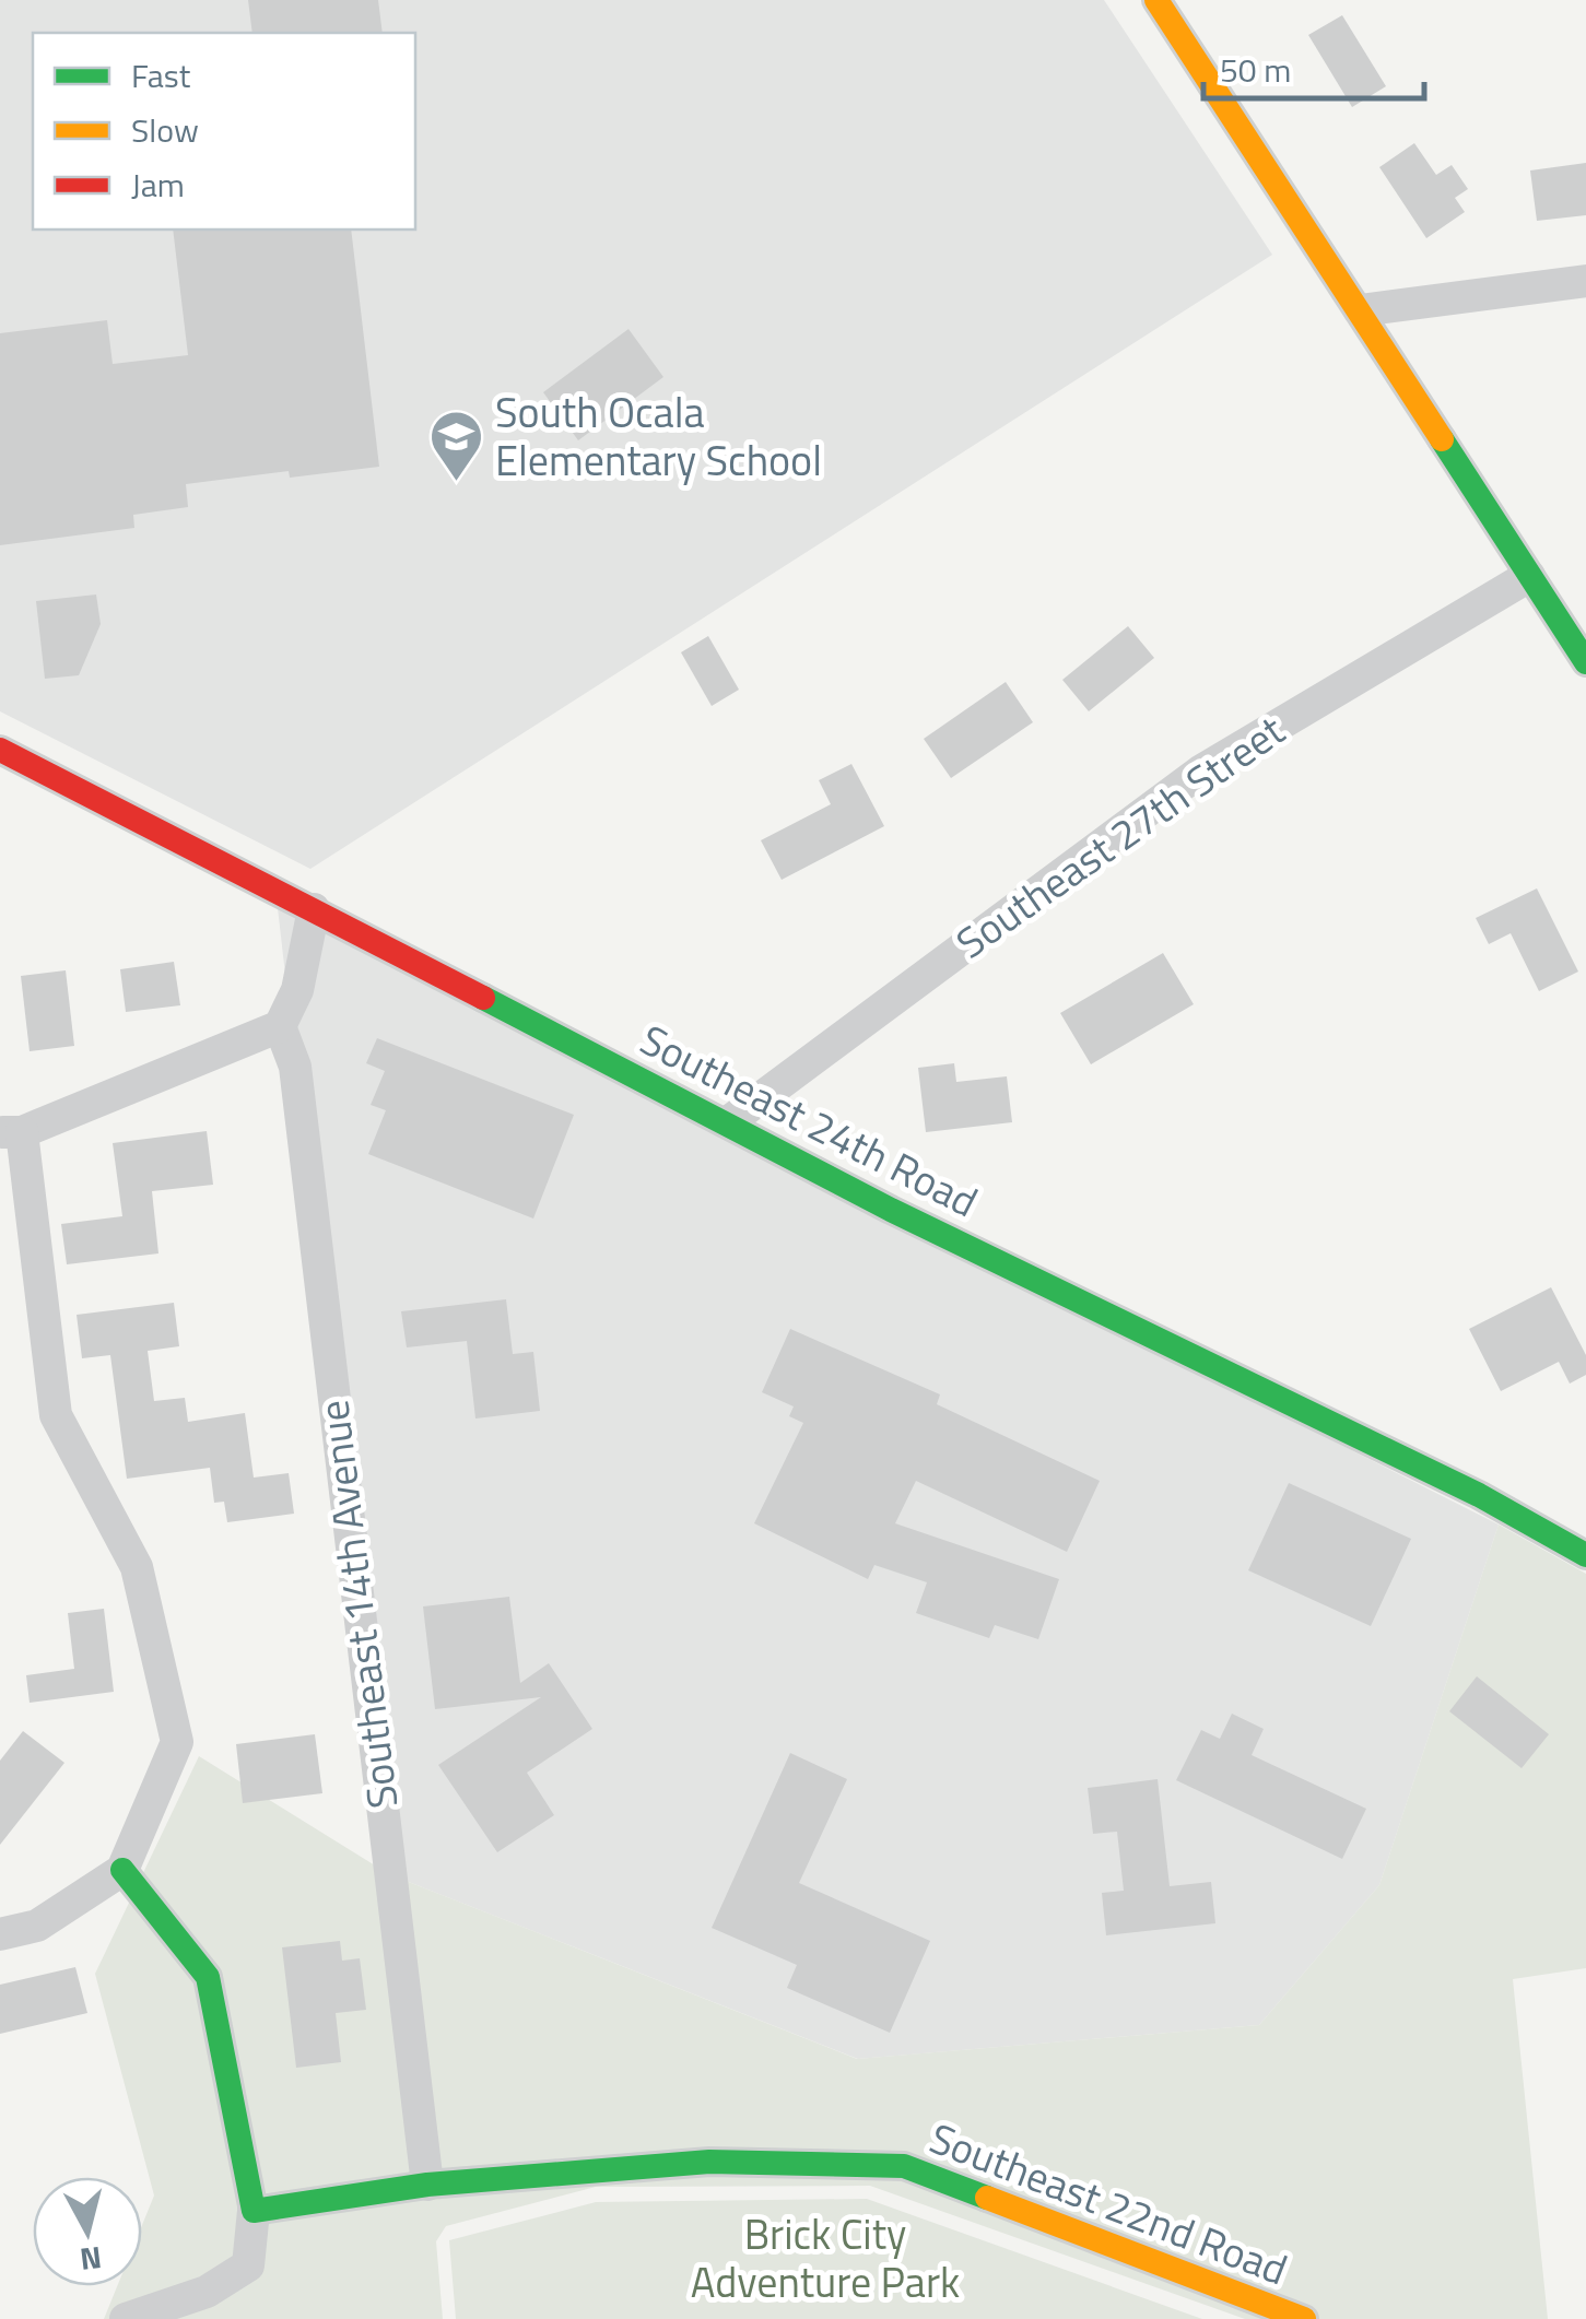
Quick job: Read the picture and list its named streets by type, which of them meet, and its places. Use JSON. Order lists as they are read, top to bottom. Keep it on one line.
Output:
{"streets":{"street":["Southeast 27th Street","Southeast 24th Road","Southeast 14th Avenue","Southeast 22nd Road"]},"crossings":[["Southeast 27th Street","Southeast 24th Road"],["Southeast 14th Avenue","Southeast 22nd Road"]],"parks":["Brick City Adventure Park"],"places":{"school or university":["South Ocala Elementary School"]},"legend":["Fast","Slow","Jam"],"scale_bar":"50 m","north":"bottom"}
